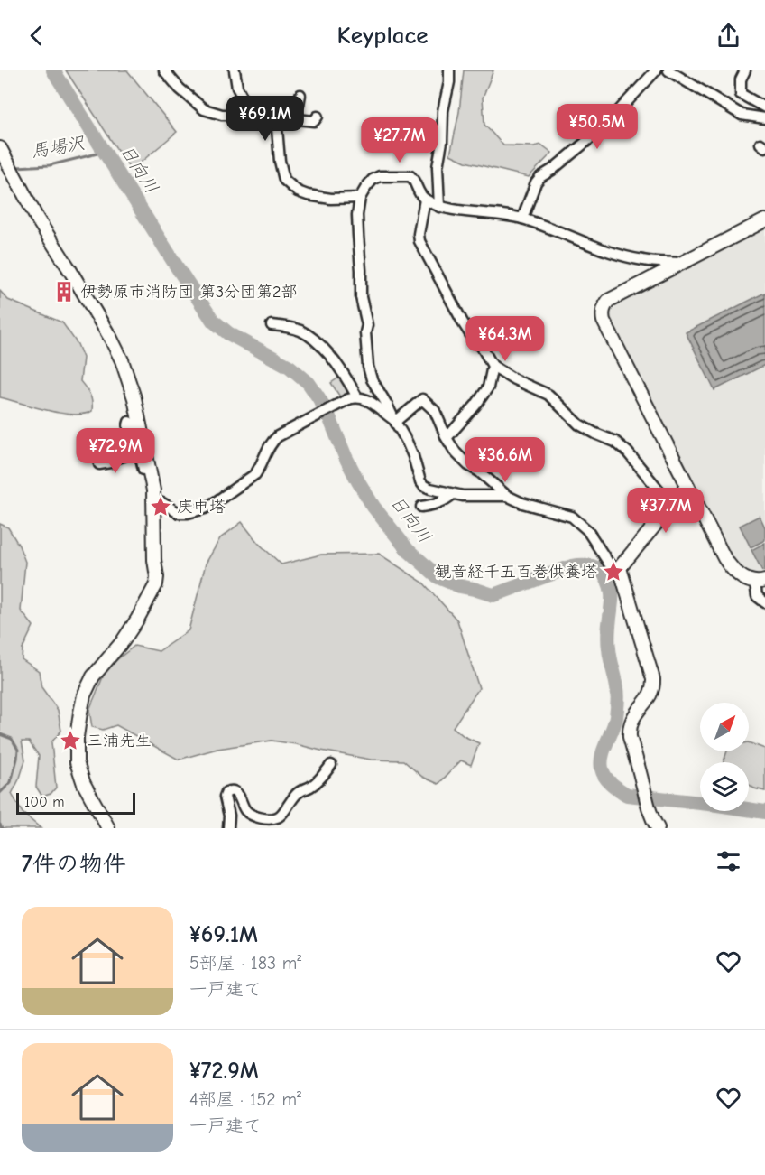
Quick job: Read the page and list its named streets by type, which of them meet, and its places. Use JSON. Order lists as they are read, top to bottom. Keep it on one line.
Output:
{"water":["馬場沢","日向川"],"places":{"building":["伊勢原市消防団 第3分団第2部"],"place":["庚申塔","観音経千五百巻供養塔","三浦先生"]},"scale_bar":"100 m","north":"top right","page":{"header":"Keyplace","price":["¥69.1M","¥50.5M","¥27.7M","¥64.3M","¥72.9M","¥36.6M","¥37.7M"],"scale":"100 m","heading":"7件の物件","list":[{"name":"¥69.1M","note":"5部屋 · 183 m² · 一戸建て"},{"name":"¥72.9M","note":"4部屋 · 152 m² · 一戸建て"}]}}
